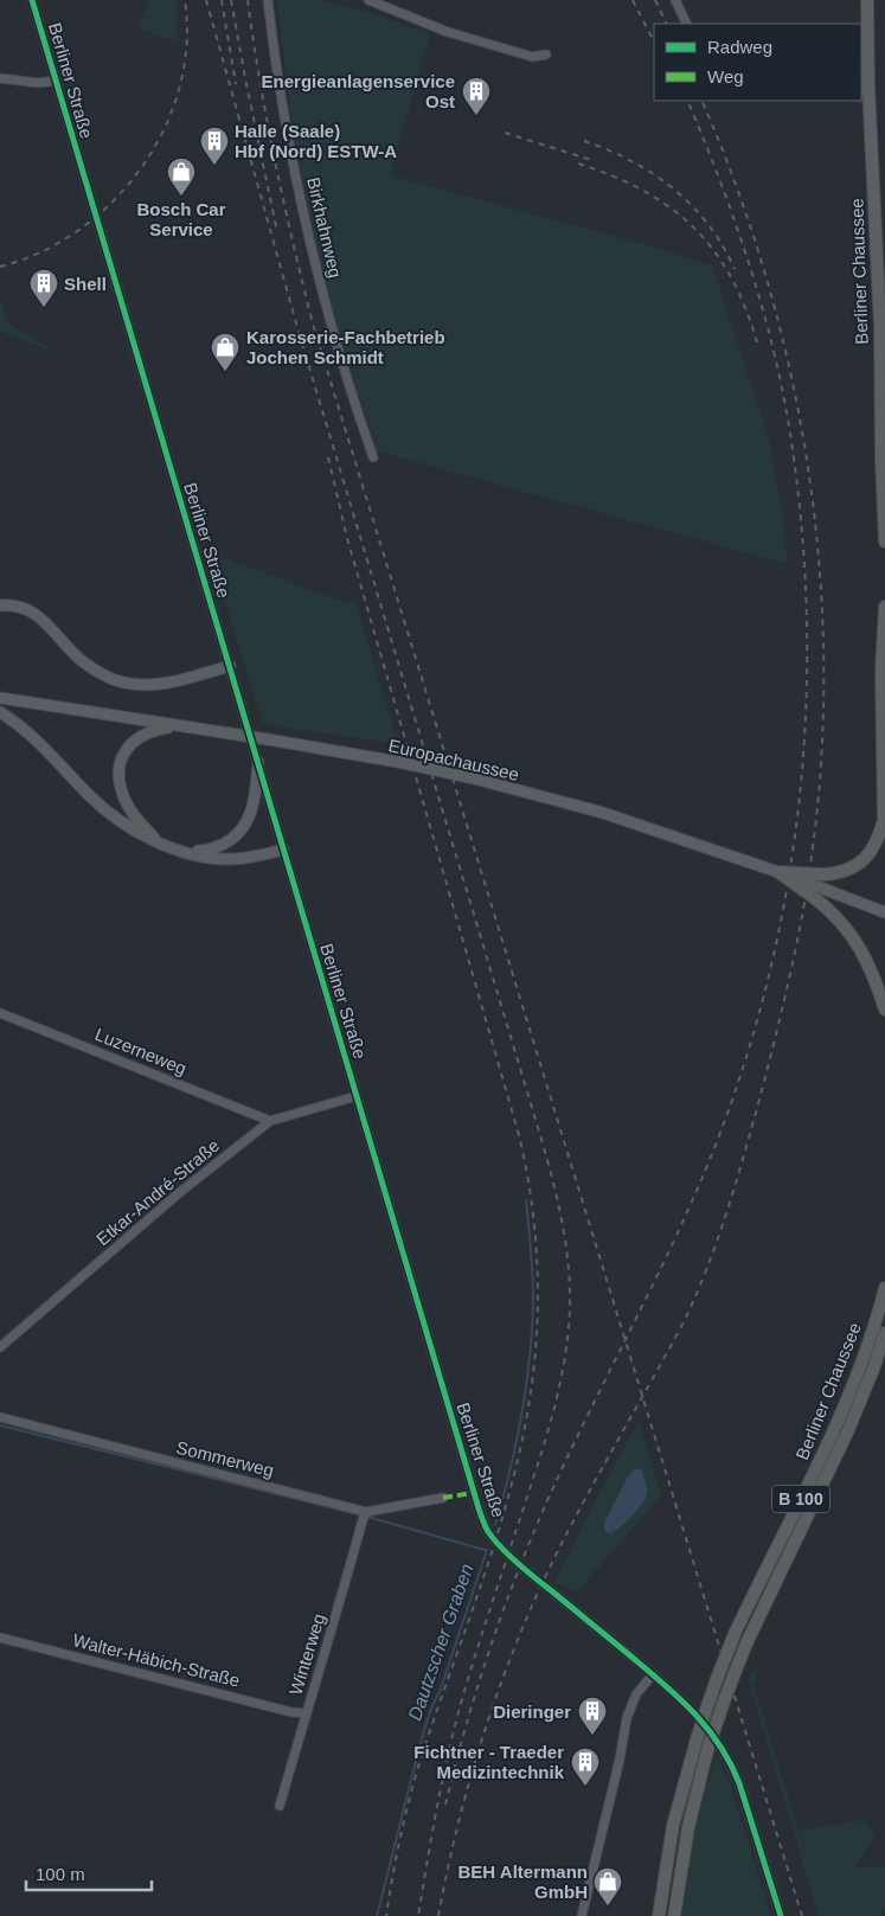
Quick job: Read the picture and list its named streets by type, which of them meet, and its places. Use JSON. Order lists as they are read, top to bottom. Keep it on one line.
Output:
{"streets":{"highway":["Berliner Chaussee","B 100"],"main road":["Europachaussee"],"street":["Berliner Straße","Birkhahnweg","Luzerneweg","Etkar-André-Straße","Sommerweg","Winterweg","Walter-Häbich-Straße"]},"crossings":[["Berliner Straße","Etkar-André-Straße"],["Luzerneweg","Etkar-André-Straße"],["Sommerweg","Winterweg"],["Winterweg","Walter-Häbich-Straße"]],"water":["Dautzscher Graben"],"places":{"building":["Energieanlagenservice Ost","Halle (Saale) Hbf (Nord) ESTW-A","Shell","Dieringer","Fichtner - Traeder Medizintechnik"],"shop":["Bosch Car Service","Karosserie-Fachbetrieb Jochen Schmidt","BEH Altermann GmbH"]},"legend":["Radweg","Weg"],"scale_bar":"100 m"}
